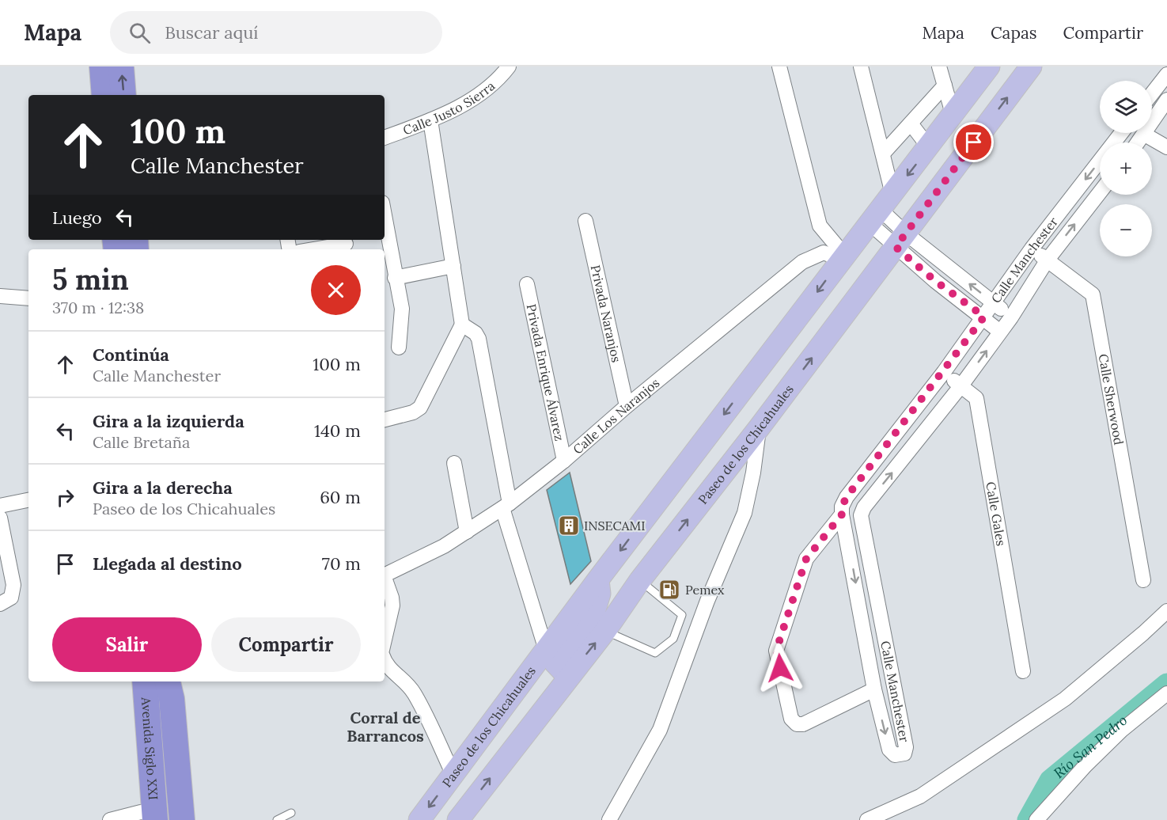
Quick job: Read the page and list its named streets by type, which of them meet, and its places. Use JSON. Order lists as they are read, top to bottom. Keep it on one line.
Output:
{"streets":{"highway":["Avenida Siglo XXI"],"main road":["Paseo de los Chicahuales"],"street":["Calle Justo Sierra","Calle Manchester","Privada Naranjos","Privada Enrique Álvarez","Calle Sherwood","Calle Los Naranjos","Calle Gales"]},"crossings":[["Calle Manchester","Calle Sherwood"],["Calle Manchester","Calle Gales"],["Privada Naranjos","Calle Los Naranjos"],["Privada Enrique Álvarez","Calle Los Naranjos"],["Calle Los Naranjos","Paseo de los Chicahuales"]],"districts":["Corral de Barrancos"],"water":["Río San Pedro"],"places":{"building":["INSECAMI"],"fuel station":["Pemex"]},"page":{"header":"Mapa","search":"Buscar aquí","nav":["Mapa","Capas","Compartir"],"map_buttons":["+","−"],"turn":["100 m","Calle Manchester"],"then":"Luego","heading":["5 min","370 m · 12:38"],"list":[{"name":"Continúa","note":"Calle Manchester","value":"100 m"},{"name":"Gira a la izquierda","note":"Calle Bretaña","value":"140 m"},{"name":"Gira a la derecha","note":"Paseo de los Chicahuales","value":"60 m"},{"name":"Llegada al destino","value":"70 m"}],"buttons":["Salir","Compartir"]}}
